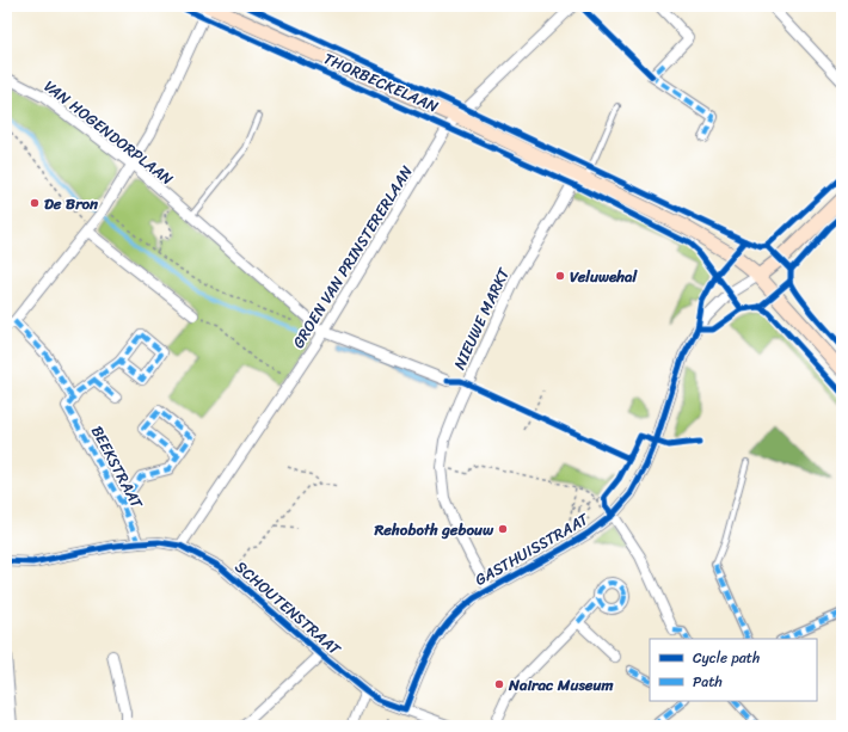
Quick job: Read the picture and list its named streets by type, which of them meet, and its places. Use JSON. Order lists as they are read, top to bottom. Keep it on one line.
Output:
{"streets":{"main road":["THORBECKELAAN","GASTHUISSTRAAT"],"street":["VAN HOGENDORPLAAN","GROEN VAN PRINSTERERLAAN","NIEUWE MARKT","BEEKSTRAAT","SCHOUTENSTRAAT"]},"crossings":[["THORBECKELAAN","GROEN VAN PRINSTERERLAAN"],["THORBECKELAAN","NIEUWE MARKT"],["THORBECKELAAN","GASTHUISSTRAAT"],["VAN HOGENDORPLAAN","GROEN VAN PRINSTERERLAAN"],["GROEN VAN PRINSTERERLAAN","SCHOUTENSTRAAT"],["NIEUWE MARKT","GASTHUISSTRAAT"],["BEEKSTRAAT","SCHOUTENSTRAAT"],["GASTHUISSTRAAT","SCHOUTENSTRAAT"]],"places":["De Bron","Veluwehal","Rehoboth gebouw","Nairac Museum"],"legend":["Cycle path","Path"]}
